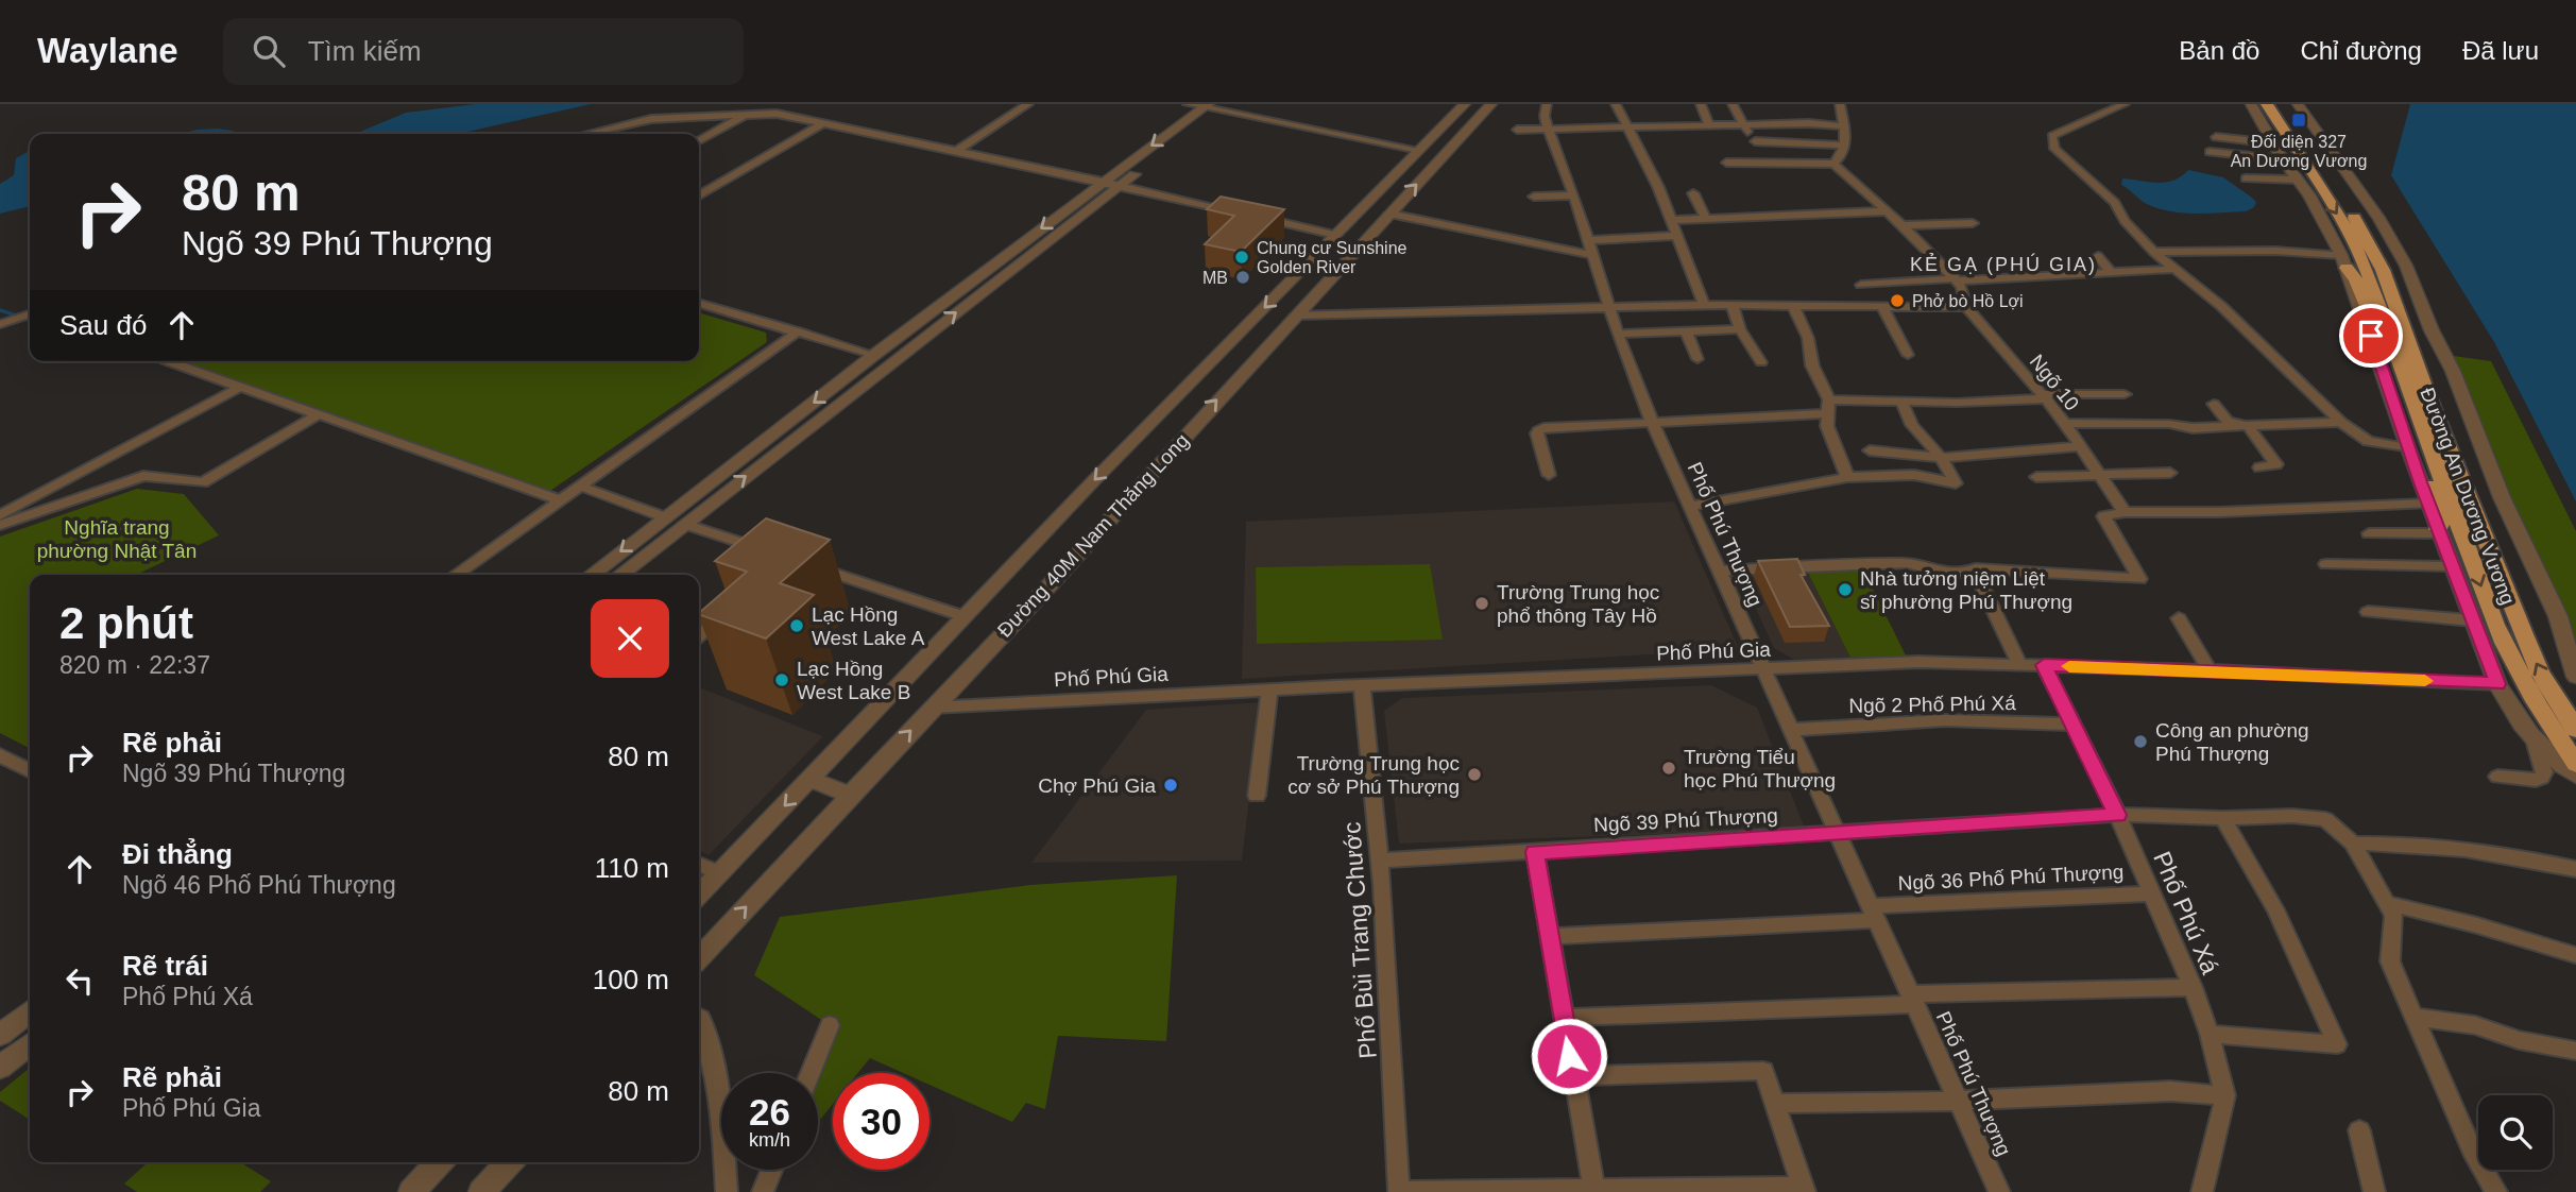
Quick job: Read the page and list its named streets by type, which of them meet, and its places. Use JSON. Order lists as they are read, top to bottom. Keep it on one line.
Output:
{"streets":{"main road":["Đường An Dương Vương"],"street":["Ngõ 10","Phố Phú Thượng","Đường 40M Nam Thăng Long","Phố Phú Gia","Ngõ 2 Phố Phú Xá","Ngõ 39 Phú Thượng","Ngõ 36 Phố Phú Thượng","Phố Phú Xá","Phố Bùi Trang Chước"]},"crossings":[["Đường An Dương Vương","Phố Phú Gia"],["Phố Phú Thượng","Phố Phú Gia"],["Phố Phú Thượng","Ngõ 2 Phố Phú Xá"],["Phố Phú Thượng","Ngõ 39 Phú Thượng"],["Phố Phú Thượng","Ngõ 36 Phố Phú Thượng"],["Đường 40M Nam Thăng Long","Phố Phú Gia"],["Phố Phú Gia","Phố Phú Xá"],["Phố Phú Gia","Phố Bùi Trang Chước"],["Ngõ 2 Phố Phú Xá","Phố Phú Xá"],["Ngõ 39 Phú Thượng","Phố Phú Xá"],["Ngõ 39 Phú Thượng","Phố Bùi Trang Chước"],["Ngõ 36 Phố Phú Thượng","Phố Phú Xá"]],"districts":["KẺ GẠ (PHÚ GIA)"],"parks":["Nghĩa trang phường Nhật Tân"],"places":{"transit":["Đối diện 327 An Dương Vương"],"other":["Chung cư Sunshine Golden River","MB","Phở bò Hồ Lợi","Nhà tưởng niệm Liệt sĩ phường Phú Thượng","Trường Trung học phổ thông Tây Hồ","Lạc Hồng West Lake A","Lạc Hồng West Lake B","Công an phường Phú Thượng","Trường Tiểu học Phú Thượng","Trường Trung học cơ sở Phú Thượng","Chợ Phú Gia"]},"page":{"header":"Waylane","search":"Tìm kiếm","nav":["Bản đồ","Chỉ đường","Đã lưu"],"turn":["80 m","Ngõ 39 Phú Thượng"],"then":"Sau đó","heading":["2 phút","820 m · 22:37"],"list":[{"name":"Rẽ phải","note":"Ngõ 39 Phú Thượng","value":"80 m"},{"name":"Đi thẳng","note":"Ngõ 46 Phố Phú Thượng","value":"110 m"},{"name":"Rẽ trái","note":"Phố Phú Xá","value":"100 m"},{"name":"Rẽ phải","note":"Phố Phú Gia","value":"80 m"}],"speed":"26 km/h","limit":"30"}}
